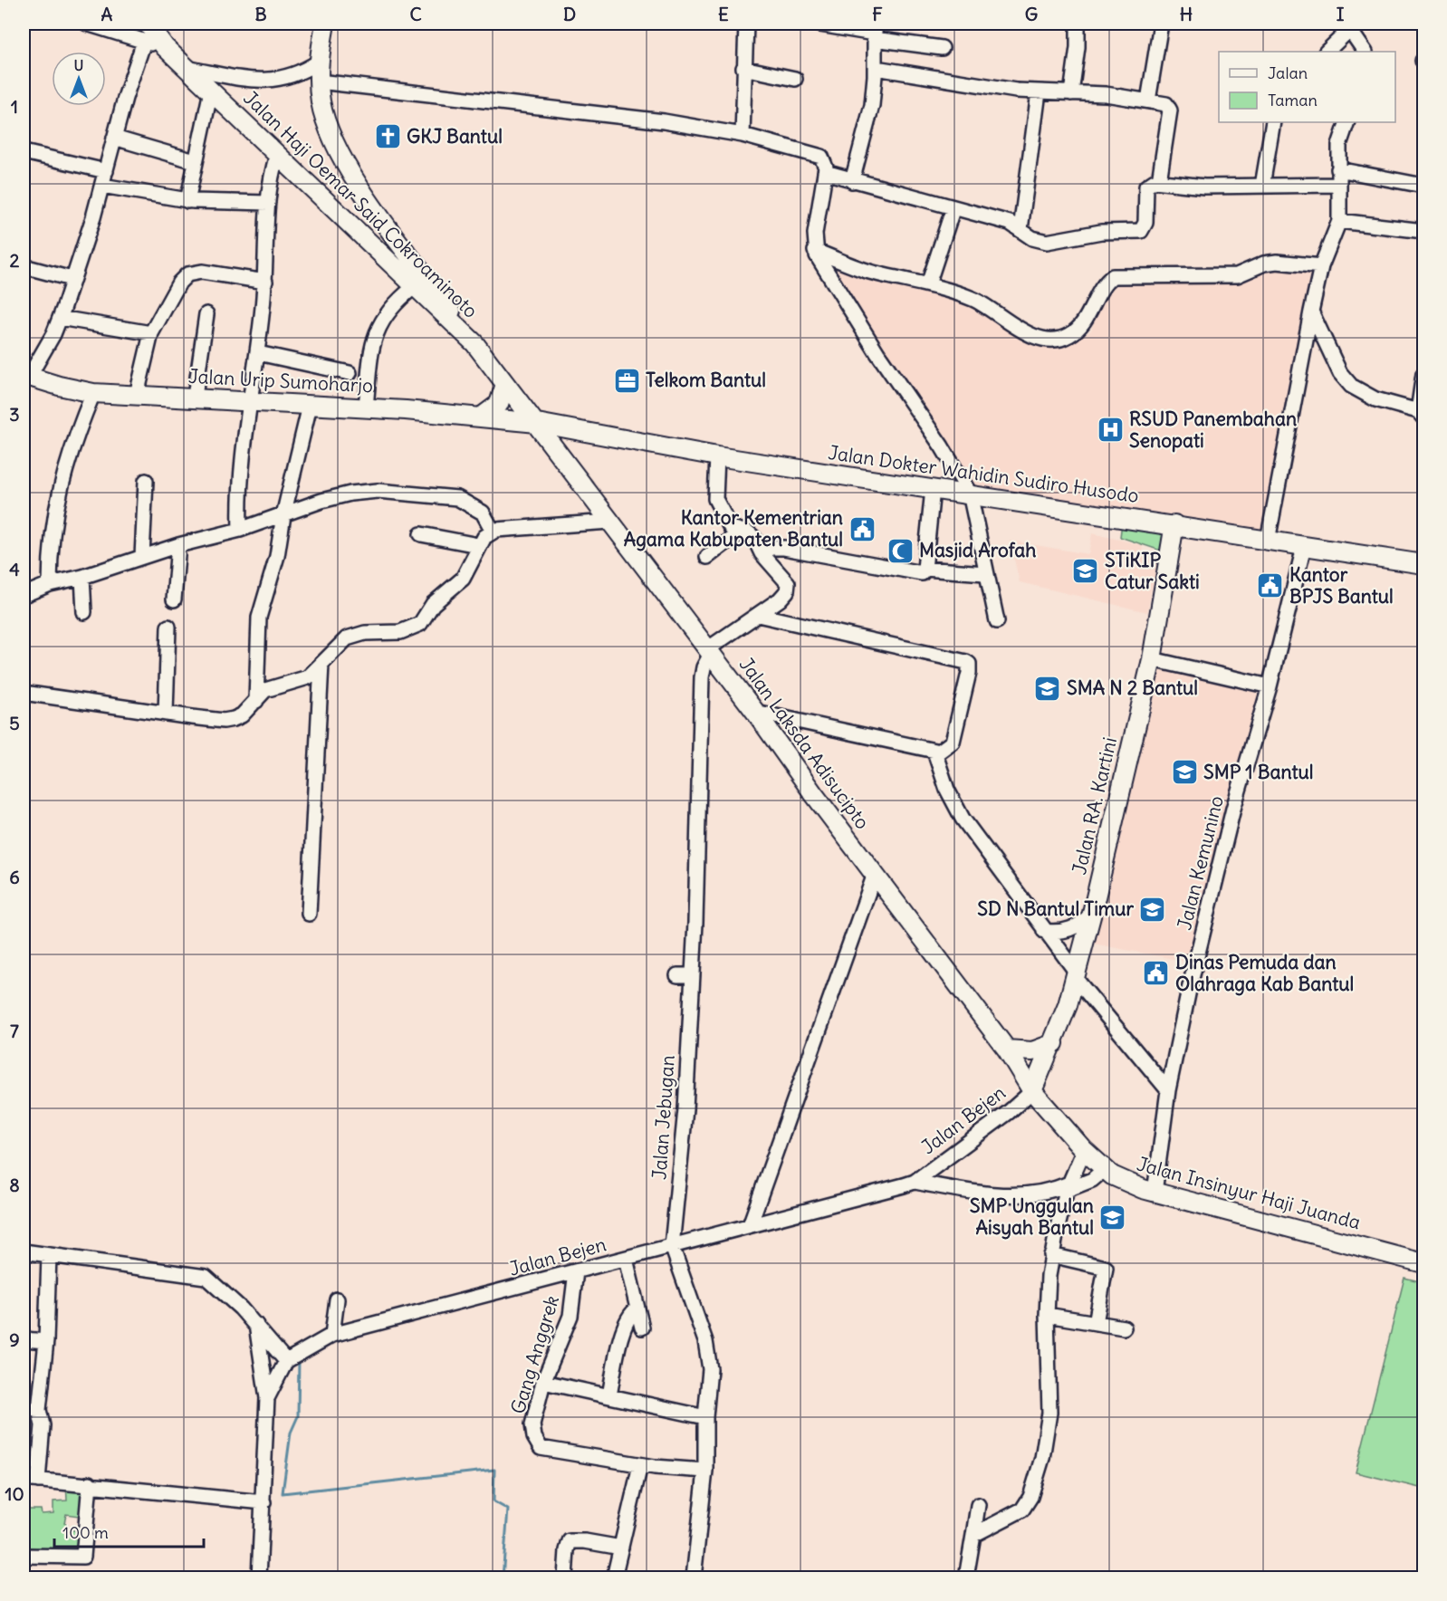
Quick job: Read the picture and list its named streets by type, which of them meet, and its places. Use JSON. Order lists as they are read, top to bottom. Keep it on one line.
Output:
{"streets":{"main road":["Jalan Haji Oemar Said Cokroaminoto","Jalan Urip Sumoharjo","Jalan Dokter Wahidin Sudiro Husodo","Jalan Laksda Adisucipto","Jalan RA. Kartini","Jalan Insinyur Haji Juanda"],"street":["Jalan Kemunino","Jalan Jebugan","Jalan Bejen","Gang Anggrek"]},"crossings":[["Jalan Haji Oemar Said Cokroaminoto","Jalan Urip Sumoharjo"],["Jalan Haji Oemar Said Cokroaminoto","Jalan Dokter Wahidin Sudiro Husodo"],["Jalan Haji Oemar Said Cokroaminoto","Jalan Laksda Adisucipto"],["Jalan Urip Sumoharjo","Jalan Dokter Wahidin Sudiro Husodo"],["Jalan Urip Sumoharjo","Jalan Laksda Adisucipto"],["Jalan Dokter Wahidin Sudiro Husodo","Jalan Laksda Adisucipto"],["Jalan Dokter Wahidin Sudiro Husodo","Jalan RA. Kartini"],["Jalan Dokter Wahidin Sudiro Husodo","Jalan Kemunino"],["Jalan Laksda Adisucipto","Jalan RA. Kartini"],["Jalan Laksda Adisucipto","Jalan Jebugan"],["Jalan Laksda Adisucipto","Jalan Bejen"],["Jalan Laksda Adisucipto","Jalan Insinyur Haji Juanda"],["Jalan RA. Kartini","Jalan Bejen"],["Jalan RA. Kartini","Jalan Insinyur Haji Juanda"],["Jalan Kemunino","Jalan Insinyur Haji Juanda"],["Jalan Jebugan","Jalan Bejen"],["Jalan Bejen","Jalan Insinyur Haji Juanda"],["Jalan Bejen","Gang Anggrek"]],"places":{"church":["GKJ Bantul"],"office":["Telkom Bantul"],"hospital":["RSUD Panembahan Senopati"],"public building":["Kantor Kementrian Agama Kabupaten Bantul","Kantor BPJS Bantul","Dinas Pemuda dan Olahraga Kab Bantul"],"mosque":["Masjid Arofah"],"school or university":["STiKIP Catur Sakti","SMA N 2 Bantul","SMP 1 Bantul","SD N Bantul Timur","SMP Unggulan Aisyah Bantul"]},"legend":["Jalan","Taman"],"scale_bar":"100 m","north":"top","grid":{"columns":["A","B","C","D","E","F","G","H","I"],"rows":["1","2","3","4","5","6","7","8","9","10"]}}
